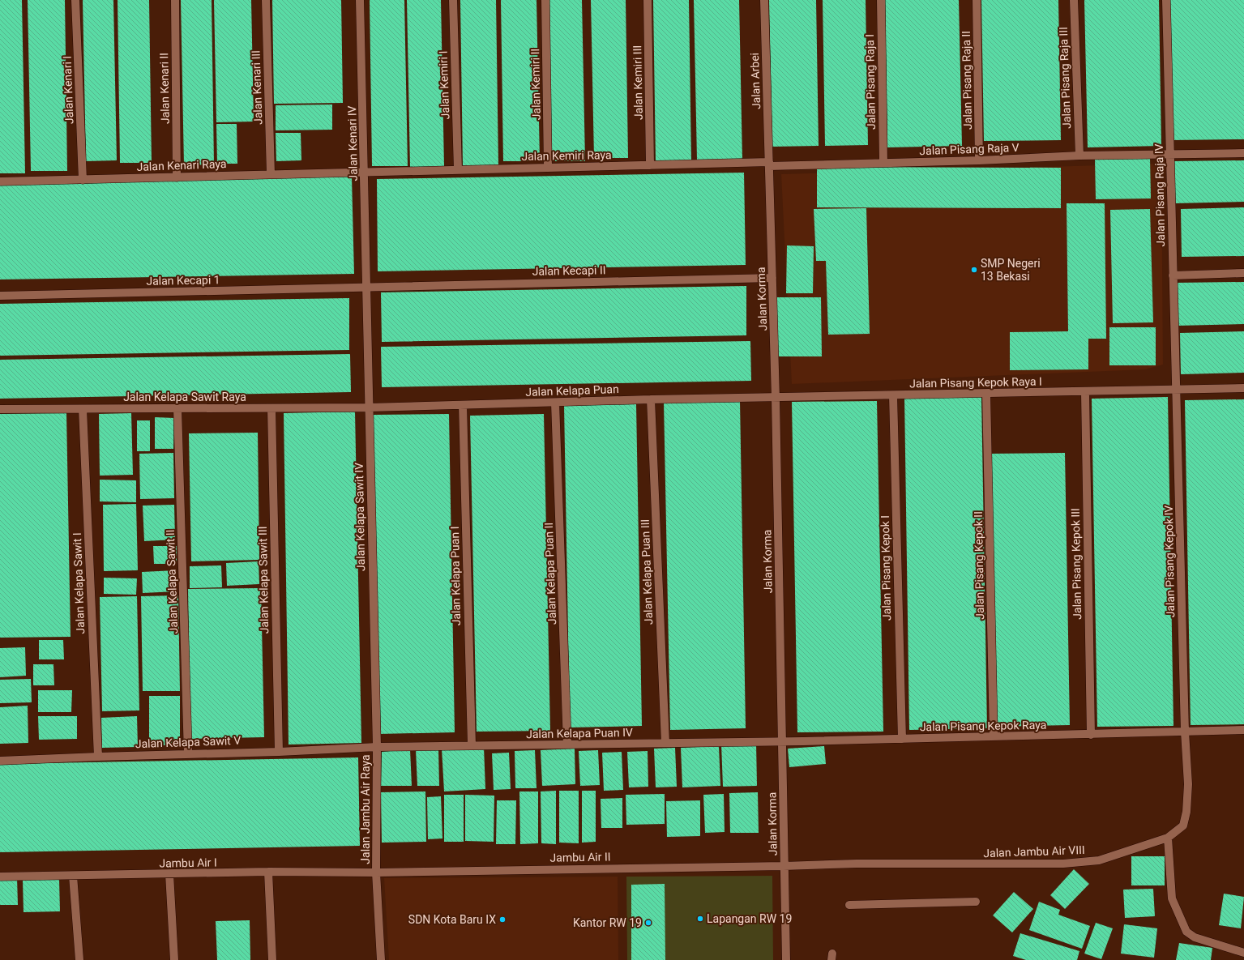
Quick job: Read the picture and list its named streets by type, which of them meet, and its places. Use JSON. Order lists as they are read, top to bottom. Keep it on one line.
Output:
{"streets":{"street":["Jalan Pisang Raja III","Jalan Pisang Raja II","Jalan Arbei","Jalan Pisang Raja I","Jalan Kemiri III","Jalan Kemiri II","Jalan Kemiri I","Jalan Kenari III","Jalan Kenari II","Jalan Kenari I","Jalan Kenari IV","Jalan Pisang Raja V","Jalan Kemiri Raya","Jalan Kenari Raya","Jalan Pisang Raja IV","Jalan Kecapi II","Jalan Kecapi 1","Jalan Korma","Jalan Pisang Kepok Raya I","Jalan Kelapa Puan","Jalan Kelapa Sawit Raya","Jalan Kelapa Sawit IV","Jalan Pisang Kepok IV","Jalan Pisang Kepok III","Jalan Pisang Kepok II","Jalan Pisang Kepok I","Jalan Kelapa Puan III","Jalan Kelapa Puan II","Jalan Kelapa Puan I","Jalan Kelapa Sawit III","Jalan Kelapa Sawit II","Jalan Kelapa Sawit I","Jalan Pisang Kepok Raya","Jalan Kelapa Puan IV","Jalan Kelapa Sawit V","Jalan Jambu Air Raya","Jalan Jambu Air VIII","Jambu Air II","Jambu Air I"]},"crossings":[["Jalan Pisang Raja III","Jalan Pisang Raja V"],["Jalan Pisang Raja II","Jalan Pisang Raja V"],["Jalan Arbei","Jalan Pisang Raja V"],["Jalan Arbei","Jalan Kemiri Raya"],["Jalan Arbei","Jalan Korma"],["Jalan Pisang Raja I","Jalan Pisang Raja V"],["Jalan Kemiri III","Jalan Kemiri Raya"],["Jalan Kemiri II","Jalan Kemiri Raya"],["Jalan Kemiri I","Jalan Kemiri Raya"],["Jalan Kenari III","Jalan Kenari Raya"],["Jalan Kenari II","Jalan Kenari Raya"],["Jalan Kenari I","Jalan Kenari Raya"],["Jalan Kenari IV","Jalan Kemiri Raya"],["Jalan Kenari IV","Jalan Kenari Raya"],["Jalan Kenari IV","Jalan Kecapi II"],["Jalan Kenari IV","Jalan Kecapi 1"],["Jalan Kenari IV","Jalan Kelapa Sawit IV"],["Jalan Pisang Raja V","Jalan Kemiri Raya"],["Jalan Pisang Raja V","Jalan Pisang Raja IV"],["Jalan Pisang Raja V","Jalan Korma"],["Jalan Kemiri Raya","Jalan Kenari Raya"],["Jalan Kemiri Raya","Jalan Korma"],["Jalan Pisang Raja IV","Jalan Pisang Kepok Raya I"],["Jalan Pisang Raja IV","Jalan Pisang Kepok IV"],["Jalan Kecapi II","Jalan Kecapi 1"],["Jalan Kecapi II","Jalan Korma"],["Jalan Kecapi II","Jalan Kelapa Sawit IV"],["Jalan Kecapi 1","Jalan Kelapa Sawit IV"],["Jalan Korma","Jalan Pisang Kepok Raya I"],["Jalan Korma","Jalan Kelapa Puan"],["Jalan Korma","Jalan Pisang Kepok Raya"],["Jalan Korma","Jalan Kelapa Puan IV"],["Jalan Korma","Jalan Jambu Air VIII"],["Jalan Korma","Jambu Air II"],["Jalan Pisang Kepok Raya I","Jalan Kelapa Puan"],["Jalan Pisang Kepok Raya I","Jalan Pisang Kepok IV"],["Jalan Pisang Kepok Raya I","Jalan Pisang Kepok III"],["Jalan Pisang Kepok Raya I","Jalan Pisang Kepok II"],["Jalan Pisang Kepok Raya I","Jalan Pisang Kepok I"],["Jalan Kelapa Puan","Jalan Kelapa Sawit Raya"],["Jalan Kelapa Puan","Jalan Kelapa Sawit IV"],["Jalan Kelapa Puan","Jalan Kelapa Puan III"],["Jalan Kelapa Puan","Jalan Kelapa Puan II"],["Jalan Kelapa Puan","Jalan Kelapa Puan I"],["Jalan Kelapa Sawit Raya","Jalan Kelapa Sawit IV"],["Jalan Kelapa Sawit Raya","Jalan Kelapa Sawit III"],["Jalan Kelapa Sawit Raya","Jalan Kelapa Sawit II"],["Jalan Kelapa Sawit Raya","Jalan Kelapa Sawit I"],["Jalan Kelapa Sawit IV","Jalan Kelapa Puan IV"],["Jalan Kelapa Sawit IV","Jalan Kelapa Sawit V"],["Jalan Kelapa Sawit IV","Jalan Jambu Air Raya"],["Jalan Pisang Kepok IV","Jalan Pisang Kepok Raya"],["Jalan Pisang Kepok IV","Jalan Jambu Air VIII"],["Jalan Pisang Kepok III","Jalan Pisang Kepok Raya"],["Jalan Pisang Kepok II","Jalan Pisang Kepok Raya"],["Jalan Pisang Kepok I","Jalan Pisang Kepok Raya"],["Jalan Kelapa Puan III","Jalan Kelapa Puan IV"],["Jalan Kelapa Puan II","Jalan Kelapa Puan IV"],["Jalan Kelapa Puan I","Jalan Kelapa Puan IV"],["Jalan Kelapa Sawit III","Jalan Kelapa Sawit V"],["Jalan Kelapa Sawit II","Jalan Kelapa Sawit V"],["Jalan Kelapa Sawit I","Jalan Kelapa Sawit V"],["Jalan Pisang Kepok Raya","Jalan Kelapa Puan IV"],["Jalan Pisang Kepok Raya","Jalan Jambu Air VIII"],["Jalan Kelapa Puan IV","Jalan Kelapa Sawit V"],["Jalan Kelapa Puan IV","Jalan Jambu Air Raya"],["Jalan Kelapa Sawit V","Jalan Jambu Air Raya"],["Jalan Jambu Air Raya","Jambu Air II"],["Jalan Jambu Air Raya","Jambu Air I"],["Jalan Jambu Air VIII","Jambu Air II"],["Jambu Air II","Jambu Air I"]],"places":["SMP Negeri 13 Bekasi","Lapangan RW 19","SDN Kota Baru IX","Kantor RW 19"]}
